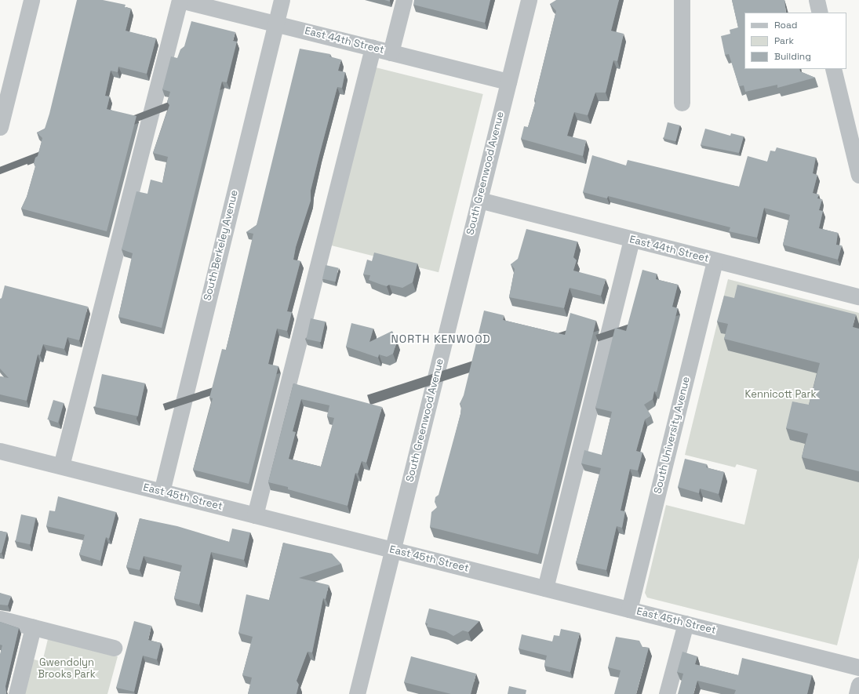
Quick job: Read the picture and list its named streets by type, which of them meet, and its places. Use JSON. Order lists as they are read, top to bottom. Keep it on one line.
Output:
{"streets":{"street":["East 44th Street","South Greenwood Avenue","South Berkeley Avenue","South University Avenue","East 45th Street"]},"crossings":[["East 44th Street","South Greenwood Avenue"],["East 44th Street","South Berkeley Avenue"],["East 44th Street","South University Avenue"],["South Greenwood Avenue","East 45th Street"],["South Berkeley Avenue","East 45th Street"],["South University Avenue","East 45th Street"]],"districts":["NORTH KENWOOD"],"parks":["Kennicott Park","Gwendolyn Brooks Park"],"legend":["Road","Park","Building"]}
